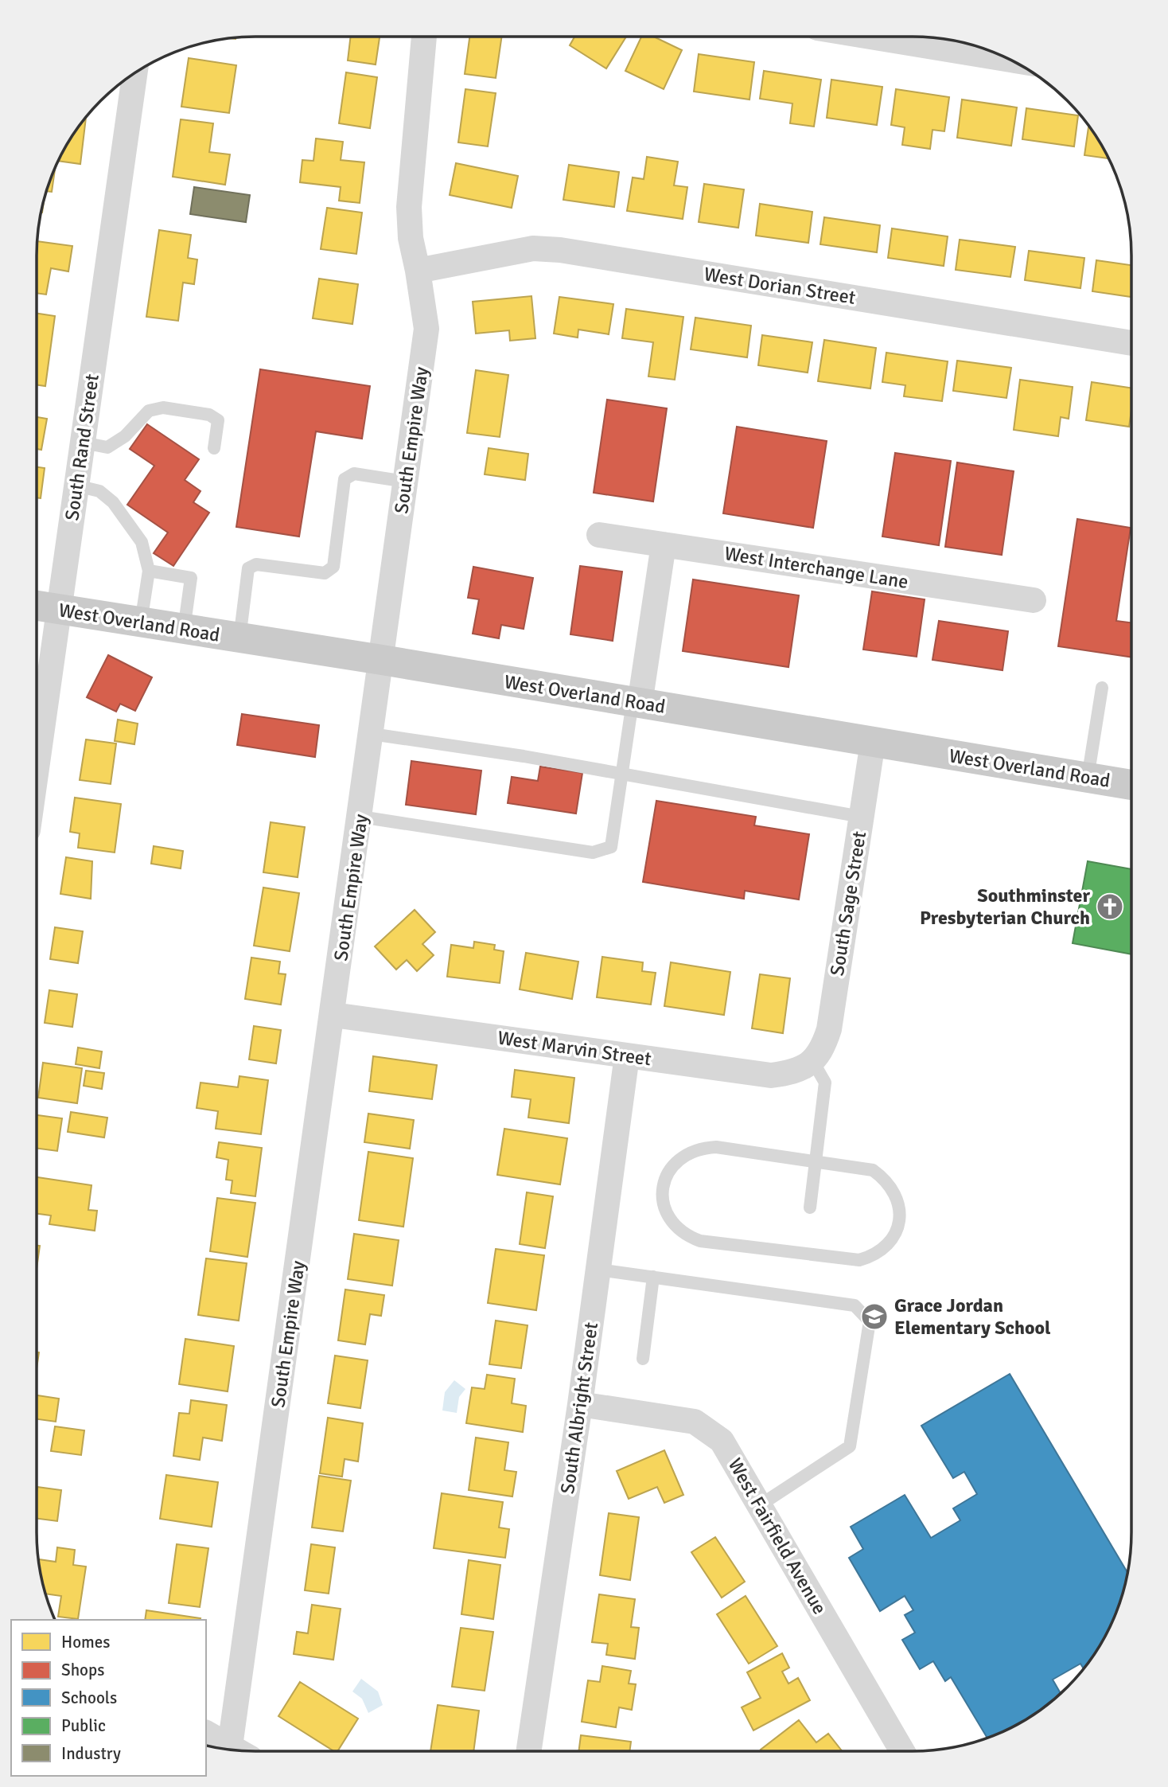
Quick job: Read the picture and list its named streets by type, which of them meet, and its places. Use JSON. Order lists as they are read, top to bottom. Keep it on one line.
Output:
{"streets":{"main road":["West Overland Road"],"street":["West Dorian Street","South Empire Way","South Rand Street","West Interchange Lane","South Sage Street","West Marvin Street","South Albright Street","West Fairfield Avenue"]},"crossings":[["West Dorian Street","South Empire Way"],["South Empire Way","West Overland Road"],["South Empire Way","West Marvin Street"],["South Rand Street","West Overland Road"],["West Overland Road","South Sage Street"],["South Sage Street","West Marvin Street"],["West Marvin Street","South Albright Street"],["South Albright Street","West Fairfield Avenue"]],"places":{"church":["Southminster Presbyterian Church"],"school or university":["Grace Jordan Elementary School"]},"legend":["Homes","Shops","Schools","Public","Industry"]}
